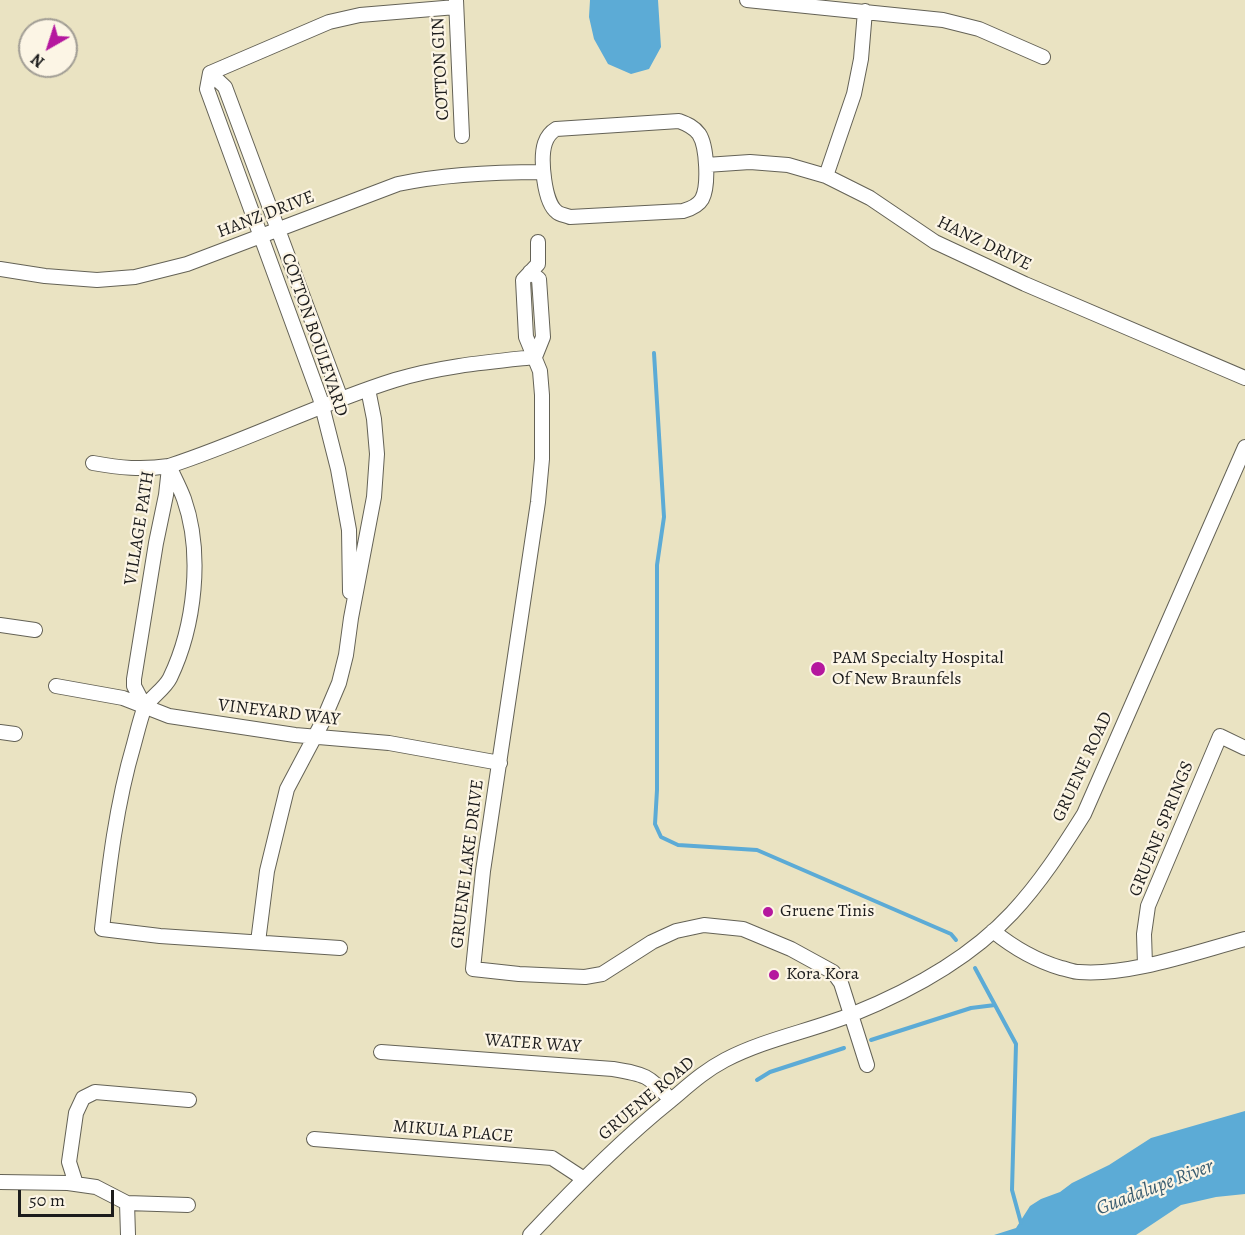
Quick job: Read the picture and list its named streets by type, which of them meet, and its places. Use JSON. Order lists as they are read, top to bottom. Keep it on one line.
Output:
{"streets":{"street":["COTTON GIN","HANZ DRIVE","COTTON BOULEVARD","VILLAGE PATH","VINEYARD WAY","GRUENE ROAD","GRUENE SPRINGS","GRUENE LAKE DRIVE","WATER WAY","MIKULA PLACE"]},"crossings":[["HANZ DRIVE","COTTON BOULEVARD"],["COTTON BOULEVARD","VILLAGE PATH"],["COTTON BOULEVARD","VINEYARD WAY"],["VILLAGE PATH","VINEYARD WAY"],["VINEYARD WAY","GRUENE LAKE DRIVE"],["GRUENE ROAD","GRUENE LAKE DRIVE"],["GRUENE ROAD","WATER WAY"],["GRUENE ROAD","MIKULA PLACE"]],"water":["Guadalupe River"],"places":["PAM Specialty Hospital Of New Braunfels","Gruene Tinis","Kora Kora"],"scale_bar":"50 m","north":"bottom left"}
